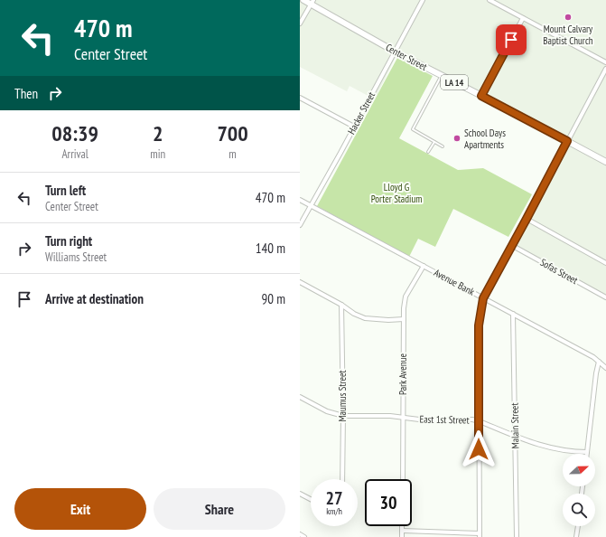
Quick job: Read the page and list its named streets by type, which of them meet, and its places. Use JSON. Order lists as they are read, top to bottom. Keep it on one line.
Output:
{"streets":{"main road":["Center Street","LA 14"],"street":["Hacker Street","Sofas Street","Avenue Bank","Park Avenue","Maumus Street","East 1st Street","Malain Street"]},"crossings":[["Center Street","Hacker Street"],["Hacker Street","Avenue Bank"],["Avenue Bank","Park Avenue"],["Avenue Bank","Malain Street"],["Park Avenue","East 1st Street"],["Maumus Street","East 1st Street"],["East 1st Street","Malain Street"]],"parks":["Lloyd G Porter Stadium"],"places":["Mount Calvary Baptist Church","School Days Apartments"],"north":"right","page":{"turn":["470 m","Center Street"],"then":"Then","eta":["08:39","Arrival","2","min","700","m"],"list":[{"name":"Turn left","note":"Center Street","value":"470 m"},{"name":"Turn right","note":"Williams Street","value":"140 m"},{"name":"Arrive at destination","value":"90 m"}],"speed":"27 km/h","limit":"30","buttons":["Exit","Share"]}}
